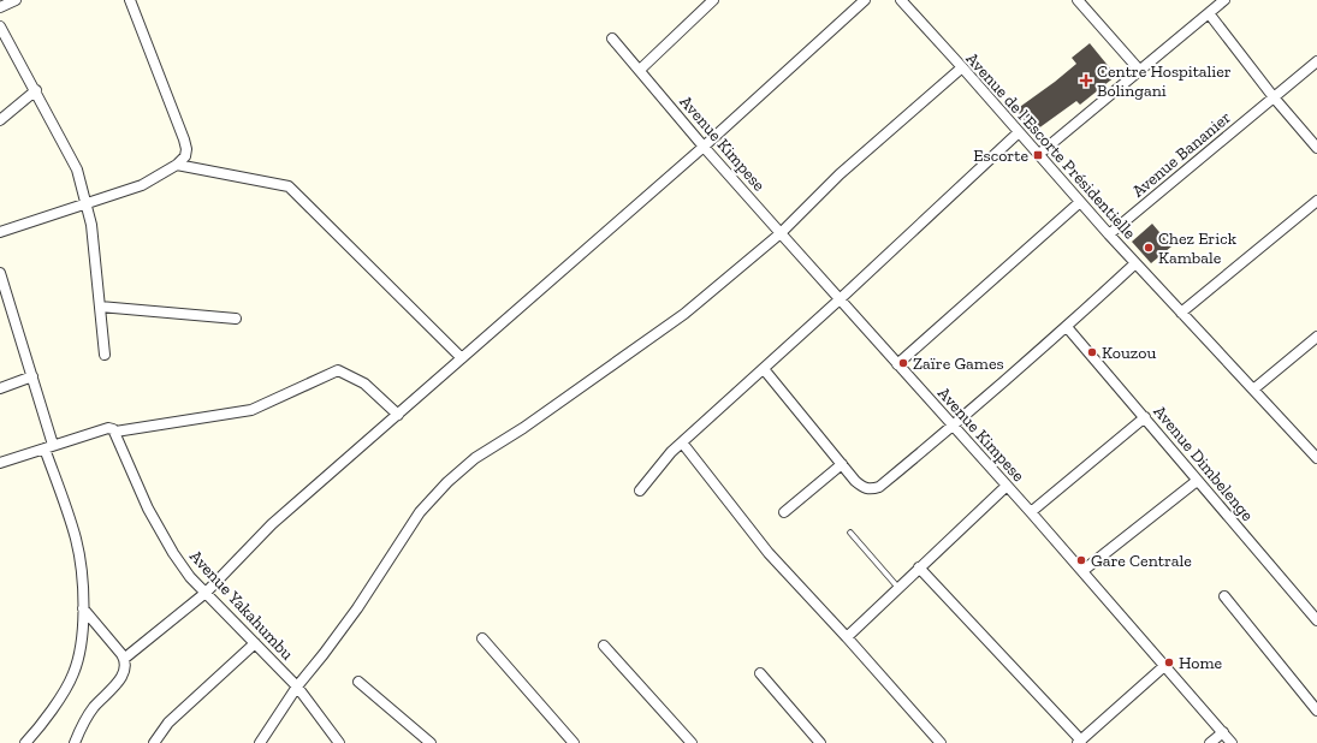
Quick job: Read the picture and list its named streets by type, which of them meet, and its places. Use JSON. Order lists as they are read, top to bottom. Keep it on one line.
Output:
{"streets":{"street":["Avenue Kimpese","Avenue de l'Escorte Présidentielle","Avenue Bananier","Avenue Dimbelenge","Avenue Yakahumbu"]},"crossings":[["Avenue de l'Escorte Présidentielle","Avenue Bananier"]],"places":{"health":["Centre Hospitalier Bolingani"],"transit":["Escorte"],"other":["Chez Erick Kambale","Kouzou","Zaïre Games","Gare Centrale","Home"]}}
